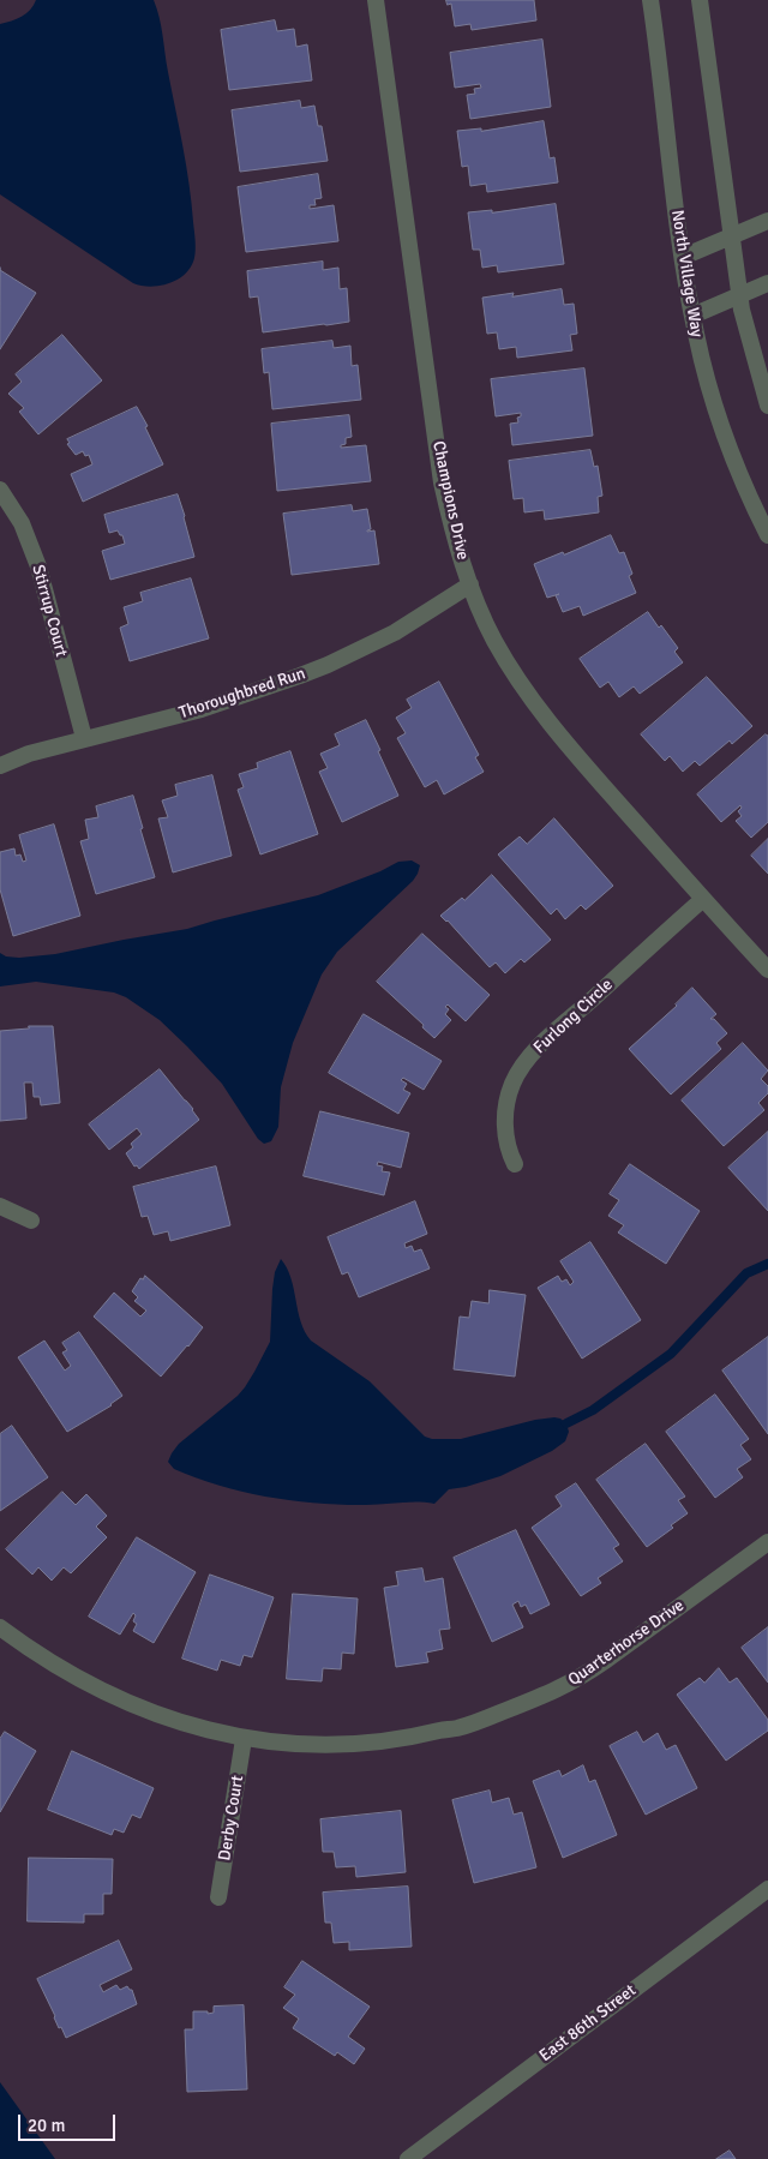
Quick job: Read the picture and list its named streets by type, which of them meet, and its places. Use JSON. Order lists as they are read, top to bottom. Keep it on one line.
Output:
{"streets":{"street":["North Village Way","Champions Drive","Stirrup Court","Thoroughbred Run","Furlong Circle","Quarterhorse Drive","Derby Court","East 86th Street"]},"crossings":[["Champions Drive","Thoroughbred Run"],["Champions Drive","Furlong Circle"],["Stirrup Court","Thoroughbred Run"],["Quarterhorse Drive","Derby Court"]],"scale_bar":"20 m"}
